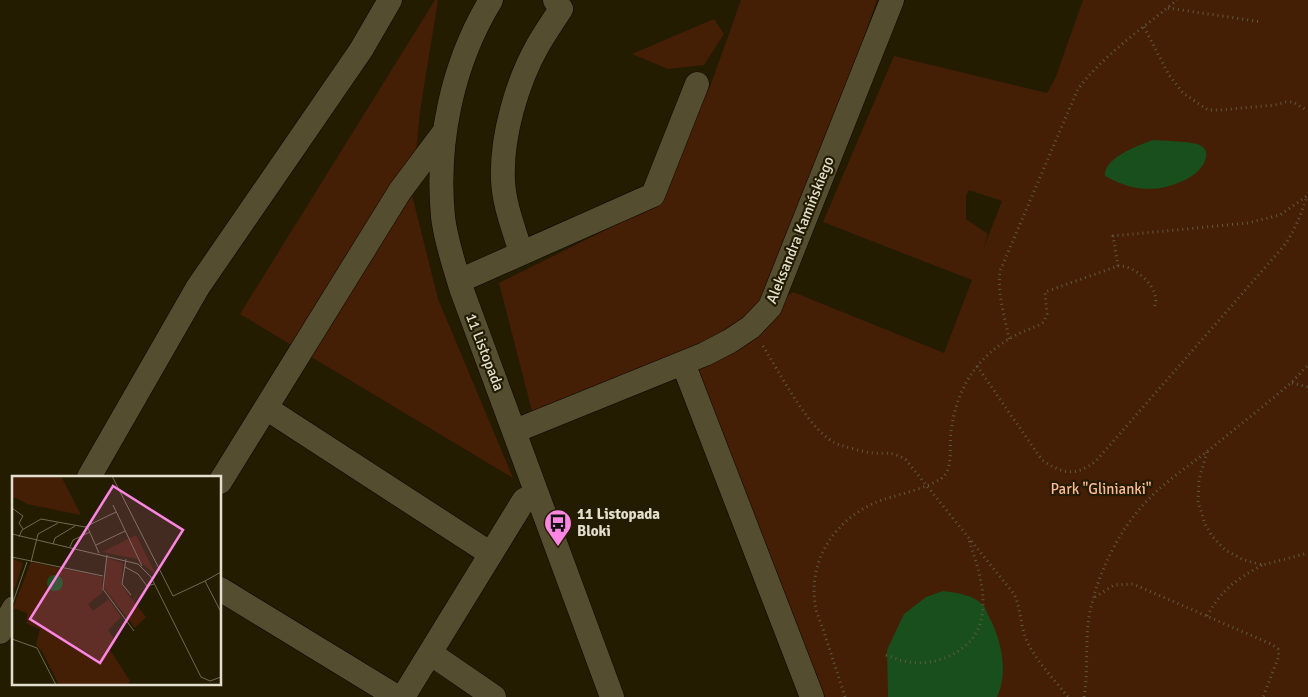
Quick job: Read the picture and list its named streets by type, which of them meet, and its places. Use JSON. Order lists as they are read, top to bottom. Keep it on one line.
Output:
{"streets":{"street":["Aleksandra Kamińskiego","11 Listopada"]},"crossings":[["Aleksandra Kamińskiego","11 Listopada"]],"parks":["Park \"Glinianki\""],"places":{"bus stop":["11 Listopada Bloki"]}}
